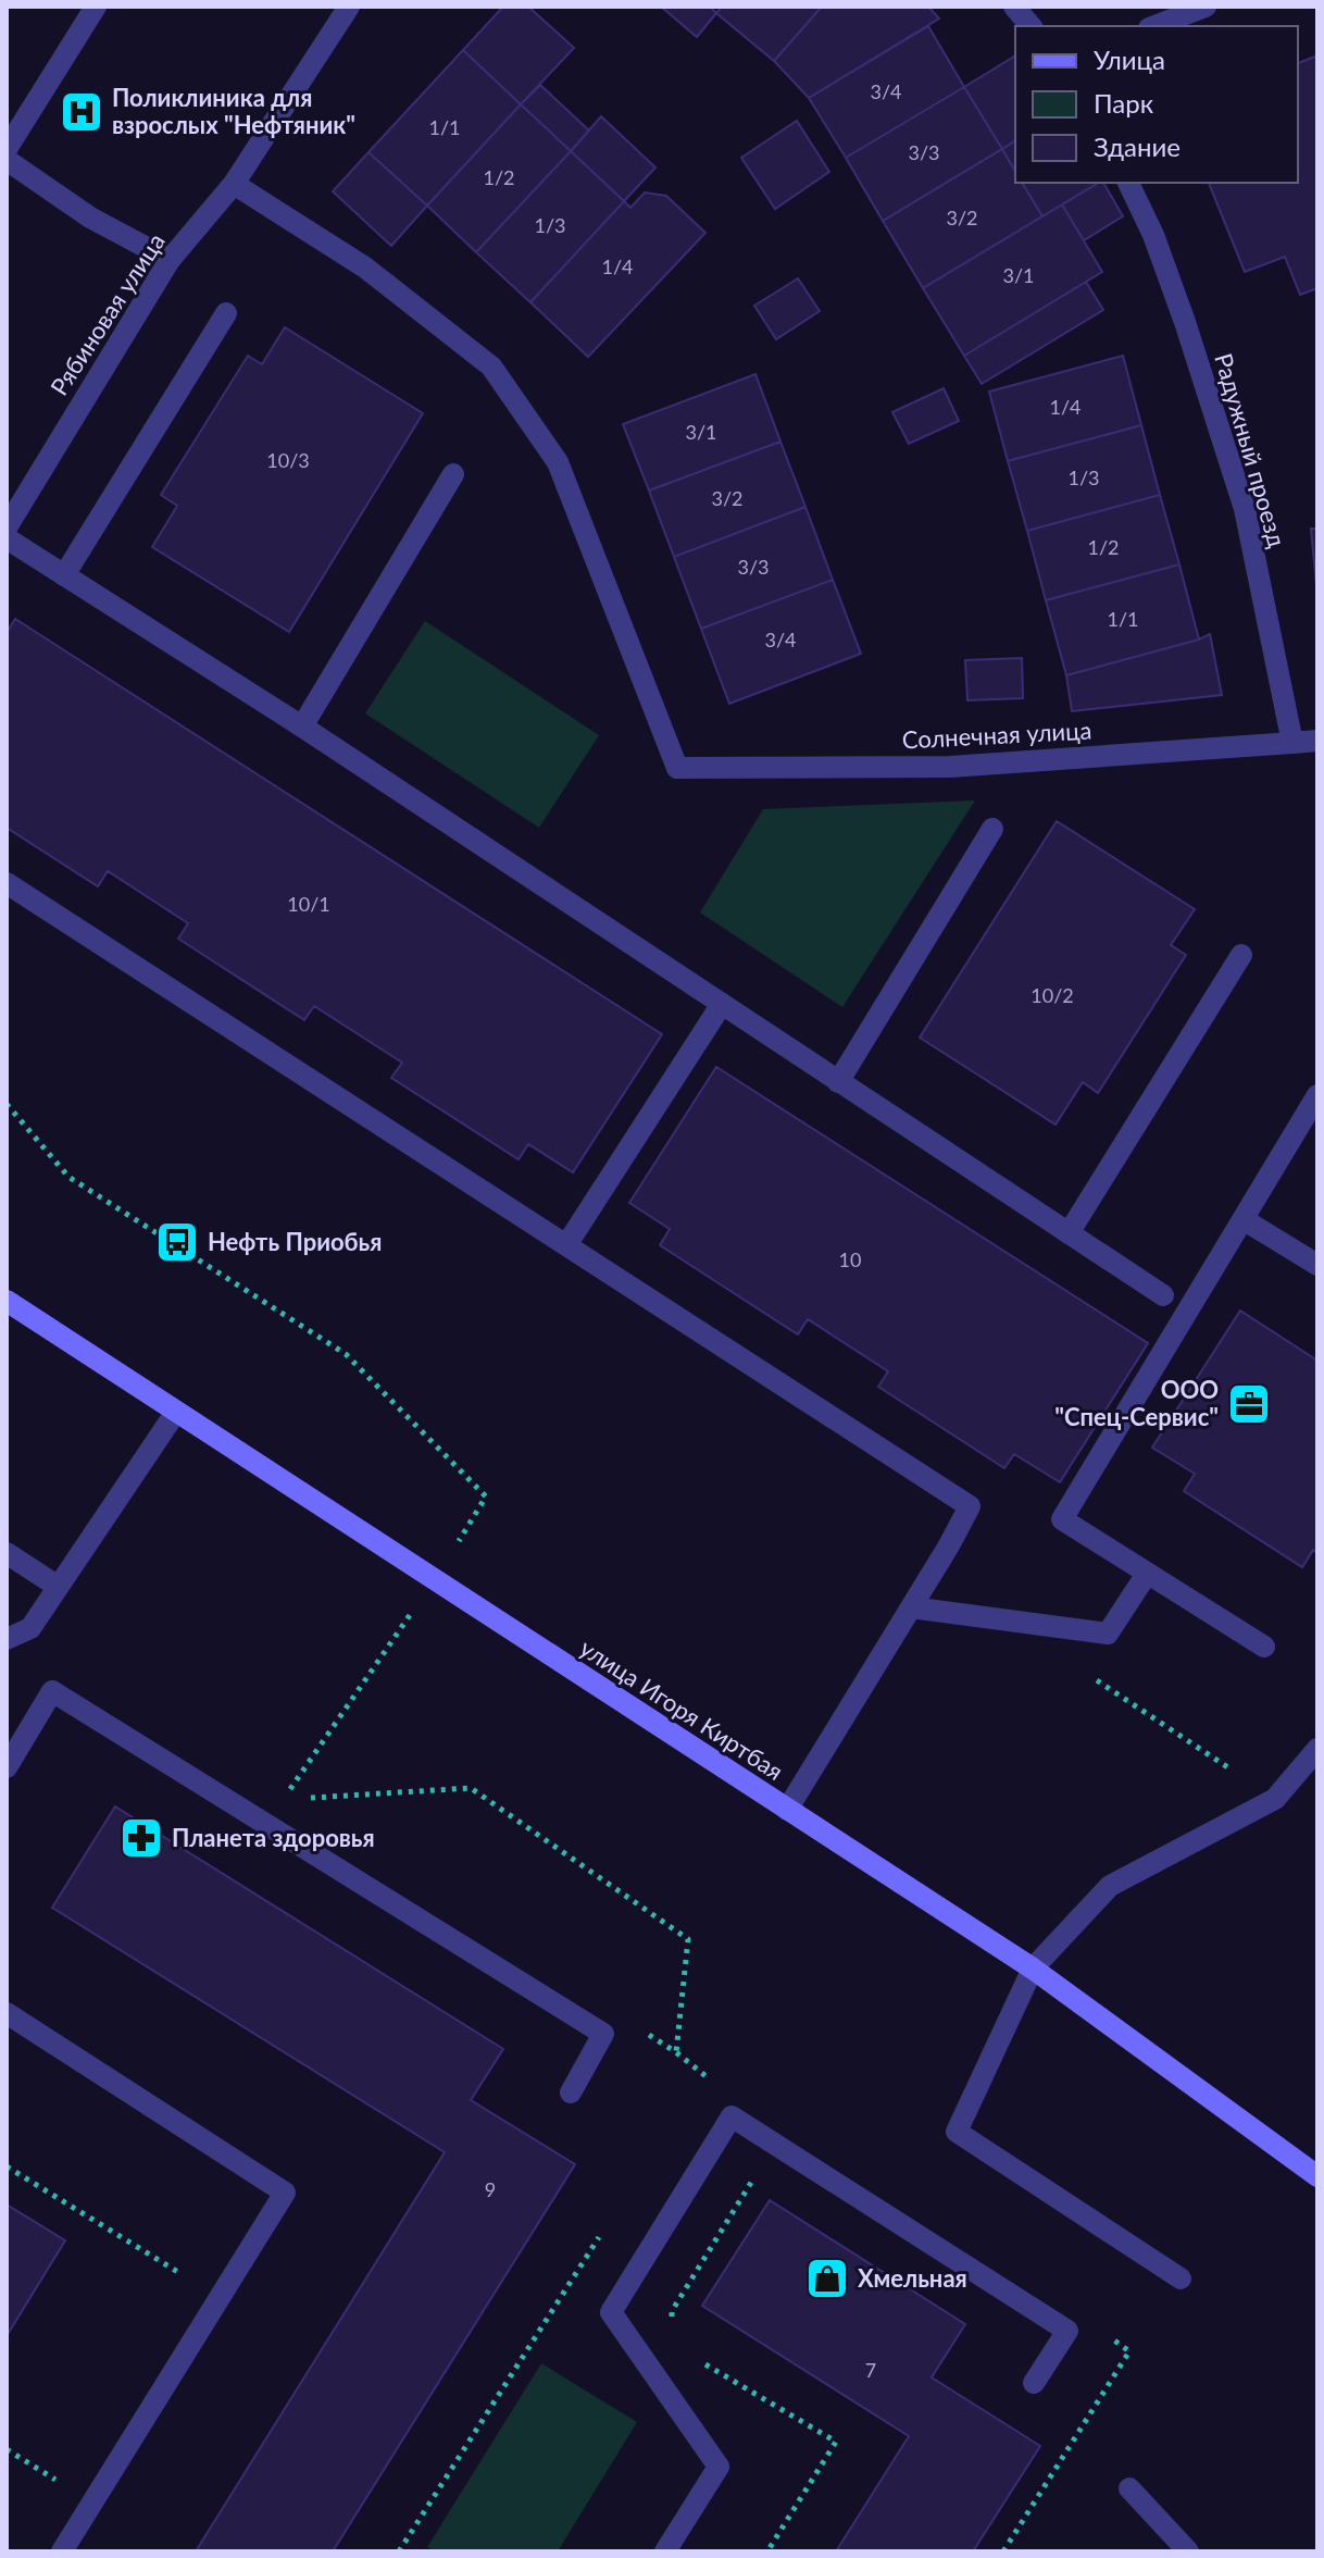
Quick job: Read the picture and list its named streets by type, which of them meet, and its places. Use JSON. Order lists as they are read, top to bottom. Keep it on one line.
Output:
{"streets":{"main road":["улица Игоря Киртбая"],"street":["Рябиновая улица","Радужный проезд","Солнечная улица"]},"crossings":[["Рябиновая улица","Солнечная улица"],["Радужный проезд","Солнечная улица"]],"places":{"hospital":["Поликлиника для взрослых \"Нефтяник\""],"bus stop":["Нефть Приобья"],"office":["ООО \"Спец-Сервис\""],"pharmacy":["Планета здоровья"],"shop":["Хмельная"]},"house_numbers":["3/4","1/1","3/3","1/2","3/2","1/3","1/4","3/1","1/4","3/1","10/3","1/3","3/2","1/2","3/3","1/1","3/4","10/1","10/2","10","9","7"],"legend":["Улица","Парк","Здание"]}
